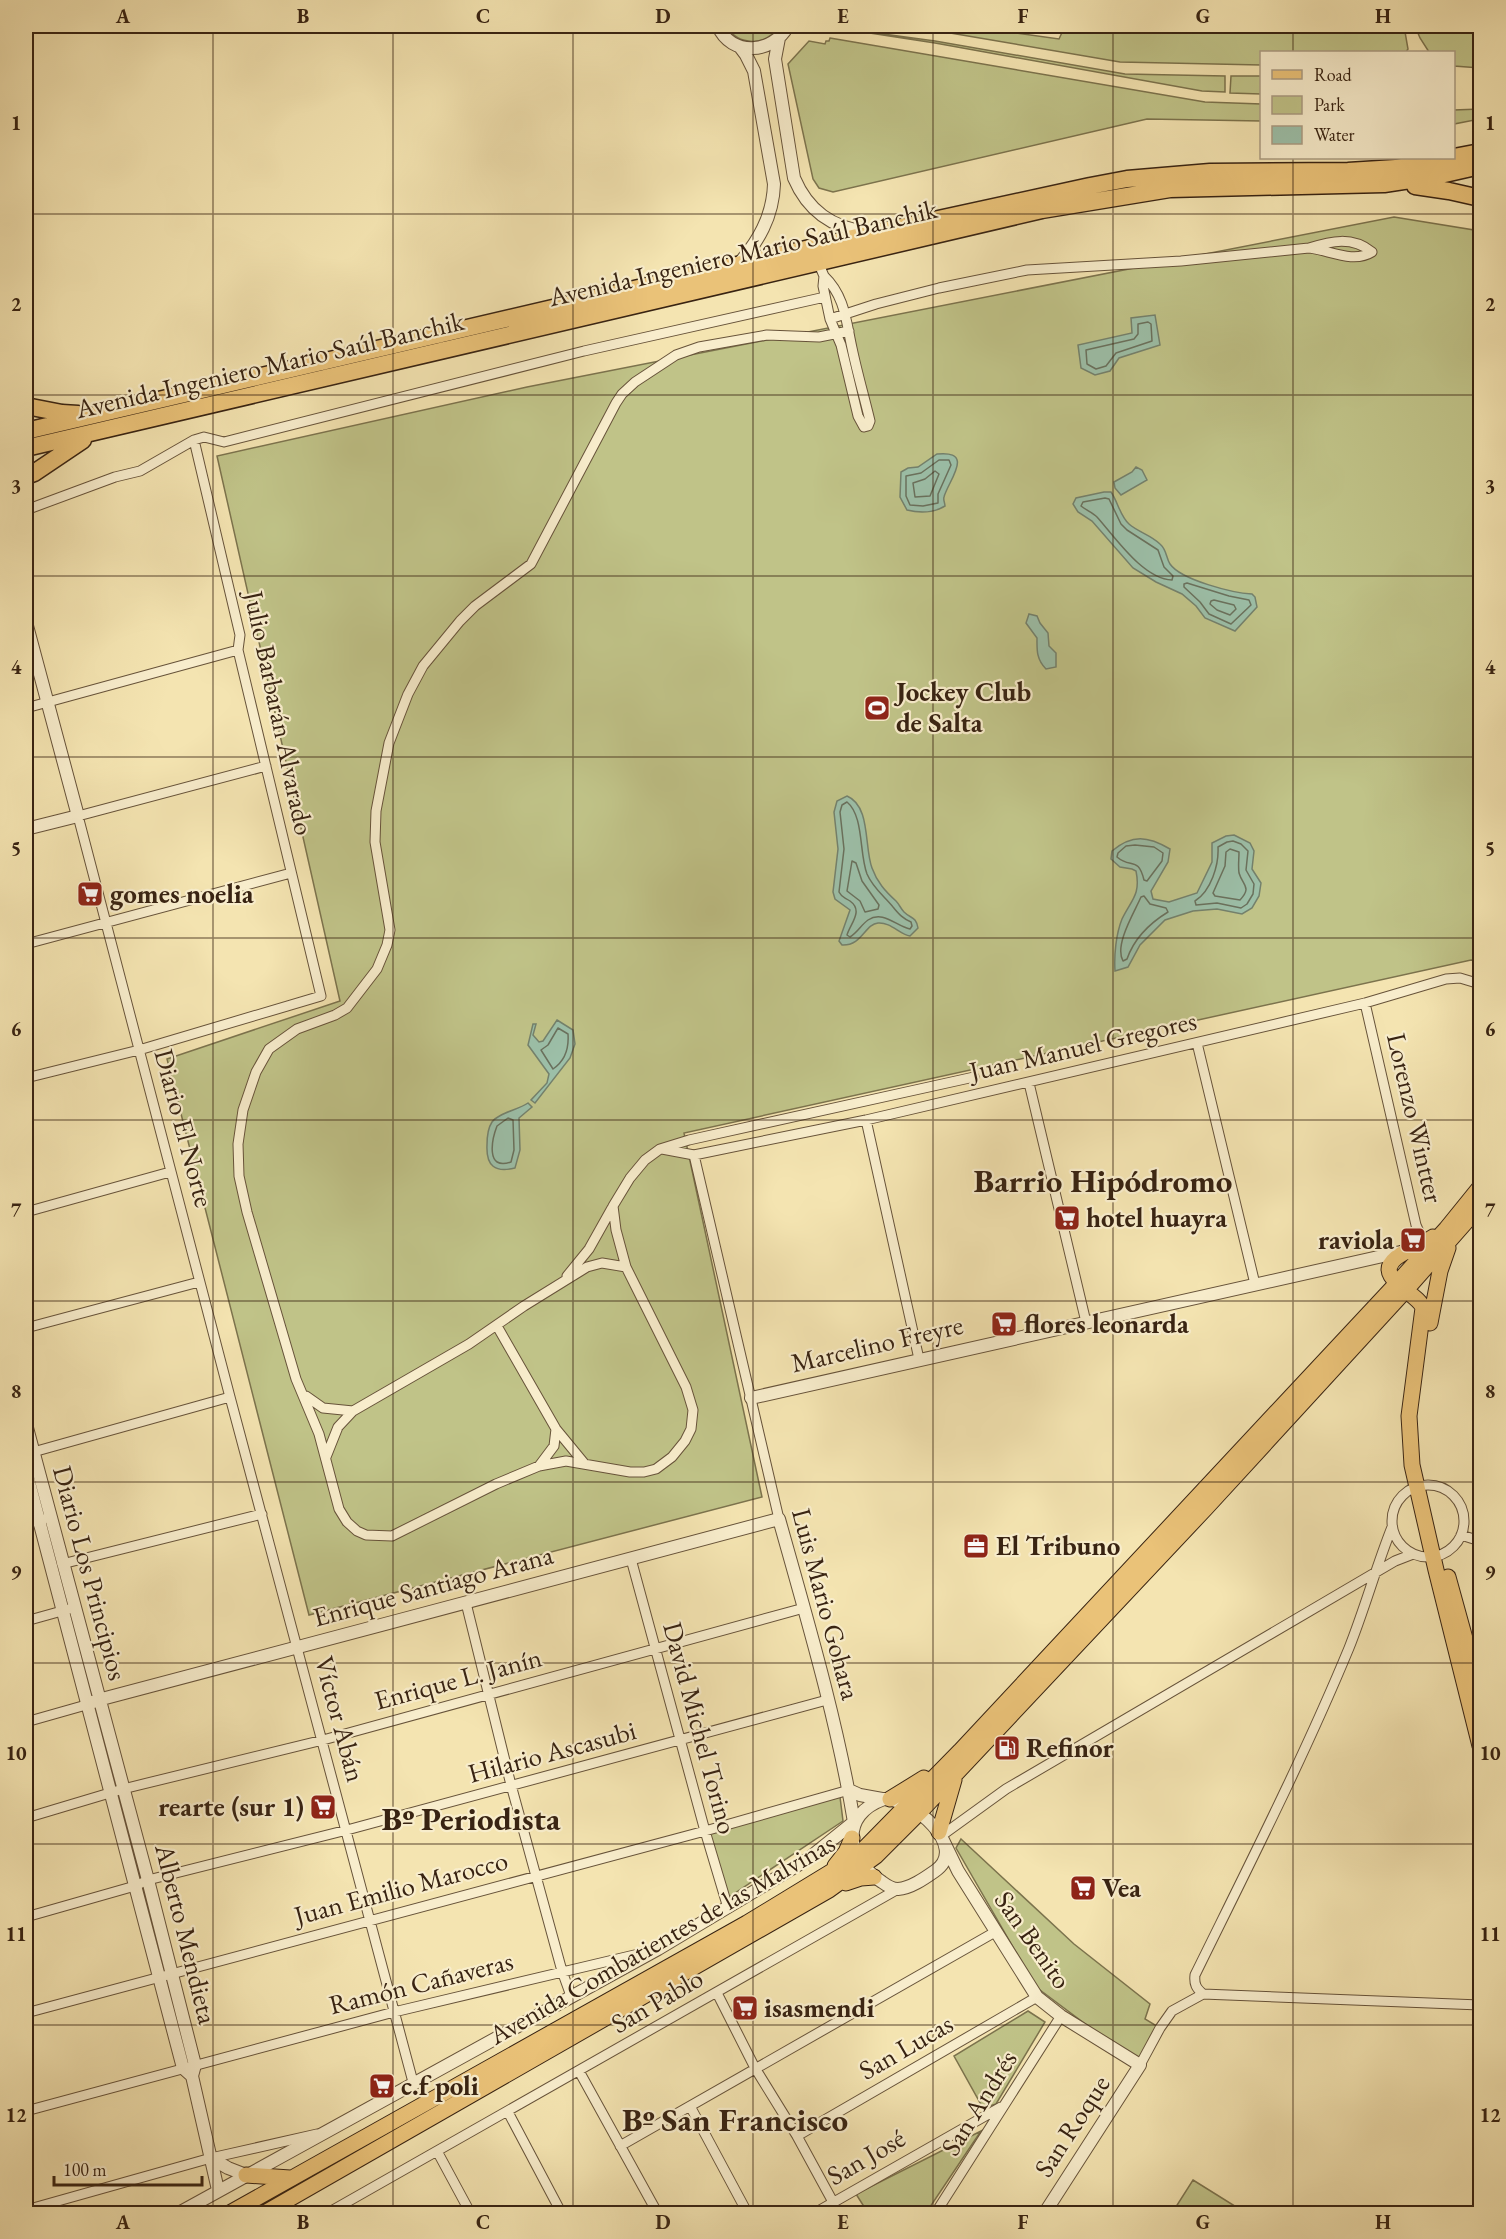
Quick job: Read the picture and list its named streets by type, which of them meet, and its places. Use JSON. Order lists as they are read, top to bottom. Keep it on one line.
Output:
{"streets":{"highway":["Avenida Ingeniero Mario Saúl Banchik"],"main road":["Avenida Combatientes de las Malvinas"],"street":["Julio Barbarán Alvarado","Juan Manuel Gregores","Lorenzo Wintter","Diario El Norte","Marcelino Freyre","Diario Los Principios","Enrique Santiago Arana","Luis Mario Gohara","Enrique L. Janín","Víctor Abán","David Michel Torino","Hilario Ascasubi","Juan Emilio Marocco","Alberto Mendieta","San Benito","Ramón Cañaveras","San Pablo","San Lucas","San Andrés","San Roque","San José"]},"crossings":[["Julio Barbarán Alvarado","Diario El Norte"],["Juan Manuel Gregores","Lorenzo Wintter"],["Juan Manuel Gregores","Luis Mario Gohara"],["Diario El Norte","Enrique Santiago Arana"],["Diario El Norte","Víctor Abán"],["Marcelino Freyre","Luis Mario Gohara"],["Diario Los Principios","Enrique Santiago Arana"],["Diario Los Principios","Alberto Mendieta"],["Enrique Santiago Arana","Luis Mario Gohara"],["Enrique Santiago Arana","Víctor Abán"],["Enrique Santiago Arana","David Michel Torino"],["Enrique Santiago Arana","Alberto Mendieta"],["Luis Mario Gohara","Enrique L. Janín"],["Luis Mario Gohara","Hilario Ascasubi"],["Luis Mario Gohara","Juan Emilio Marocco"],["Enrique L. Janín","Víctor Abán"],["Enrique L. Janín","David Michel Torino"],["Enrique L. Janín","Alberto Mendieta"],["Víctor Abán","Hilario Ascasubi"],["Víctor Abán","Juan Emilio Marocco"],["Víctor Abán","Ramón Cañaveras"],["David Michel Torino","Hilario Ascasubi"],["David Michel Torino","Juan Emilio Marocco"],["Hilario Ascasubi","Alberto Mendieta"],["Juan Emilio Marocco","Alberto Mendieta"],["Alberto Mendieta","Ramón Cañaveras"],["San Benito","San Lucas"],["San Benito","San Andrés"],["San Benito","San Roque"],["San Andrés","San José"]],"districts":["Barrio Hipódromo","Bº Periodista","Bº San Francisco"],"places":{"sports":["Jockey Club de Salta"],"supermarket":["gomes noelia","hotel huayra","raviola","flores leonarda","rearte (sur 1)","Vea","isasmendi","c.f poli"],"office":["El Tribuno"],"fuel station":["Refinor"]},"legend":["Road","Park","Water"],"scale_bar":"100 m","grid":{"columns":["A","B","C","D","E","F","G","H"],"rows":["1","2","3","4","5","6","7","8","9","10","11","12"]}}
